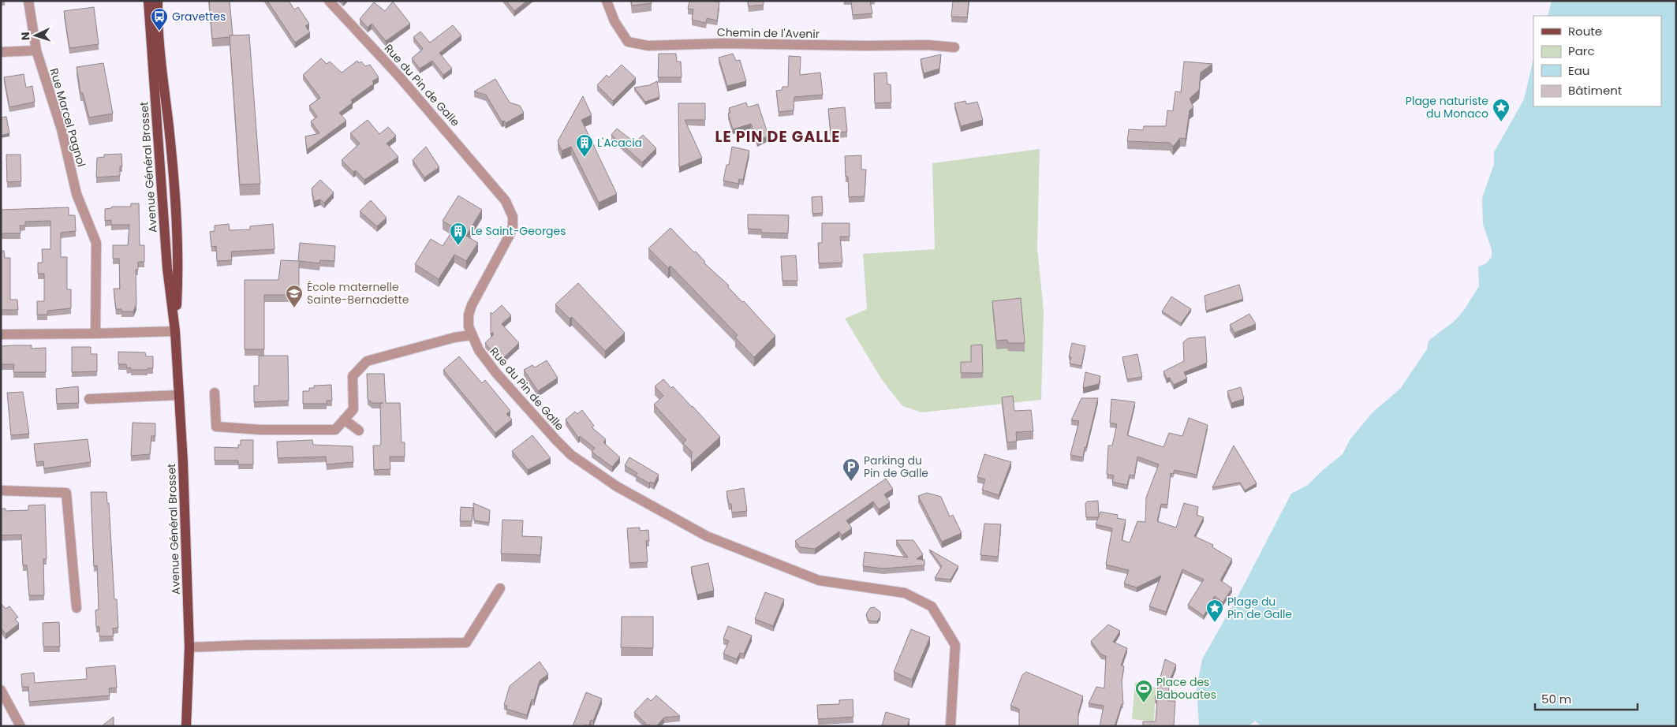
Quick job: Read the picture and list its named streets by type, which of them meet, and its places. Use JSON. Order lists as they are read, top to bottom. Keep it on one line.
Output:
{"streets":{"main road":["Avenue Général Brosset"],"street":["Chemin de l'Avenir","Rue du Pin de Galle","Rue Marcel Pagnol"]},"districts":["LE PIN DE GALLE"],"places":{"bus stop":["Gravettes"],"place":["Plage naturiste du Monaco","Plage du Pin de Galle"],"building":["L'Acacia","Le Saint-Georges"],"school or university":["École maternelle Sainte-Bernadette"],"parking":["Parking du Pin de Galle"],"sports":["Place des Babouates"]},"legend":["Route","Parc","Eau","Bâtiment"],"scale_bar":"50 m","north":"left"}
